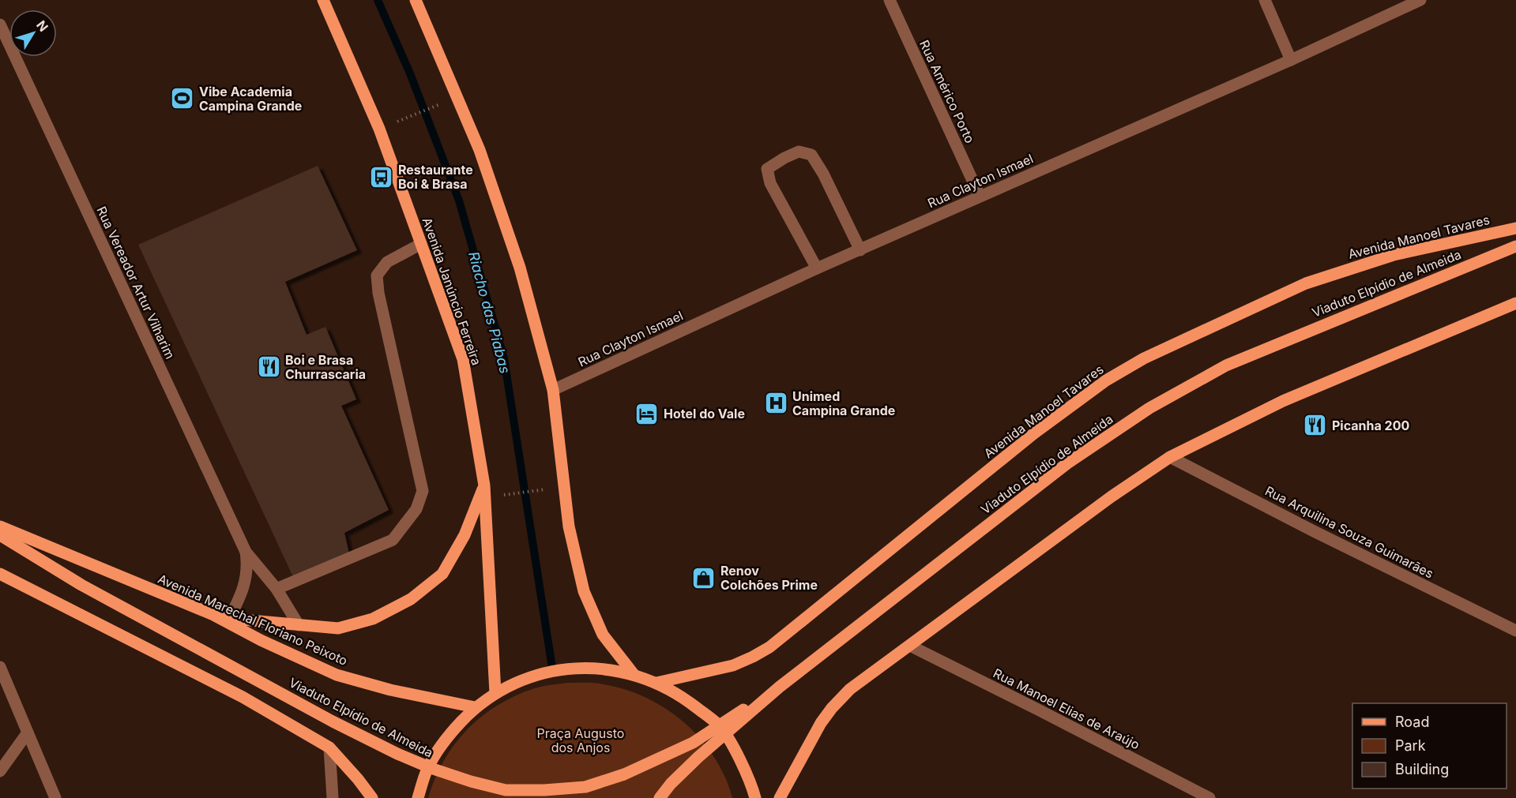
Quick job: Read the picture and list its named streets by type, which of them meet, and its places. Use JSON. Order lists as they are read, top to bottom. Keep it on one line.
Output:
{"streets":{"main road":["Avenida Manoel Tavares","Viaduto Elpídio de Almeida","Avenida Janúncio Ferreira","Avenida Marechal Floriano Peixoto"],"street":["Rua Américo Porto","Rua Clayton Ismael","Rua Vereador Artur Vilharim","Rua Arquilina Souza Guimarães","Rua Manoel Elias de Araújo"]},"crossings":[["Rua Américo Porto","Rua Clayton Ismael"],["Rua Vereador Artur Vilharim","Avenida Marechal Floriano Peixoto"]],"water":["Riacho das Piabas"],"parks":["Praça Augusto dos Anjos"],"places":{"sports":["Vibe Academia Campina Grande"],"bus stop":["Restaurante Boi & Brasa"],"restaurant":["Boi e Brasa Churrascaria","Picanha 200"],"hospital":["Unimed Campina Grande"],"hotel":["Hotel do Vale"],"shop":["Renov Colchões Prime"]},"legend":["Road","Park","Building"],"north":"top right"}
